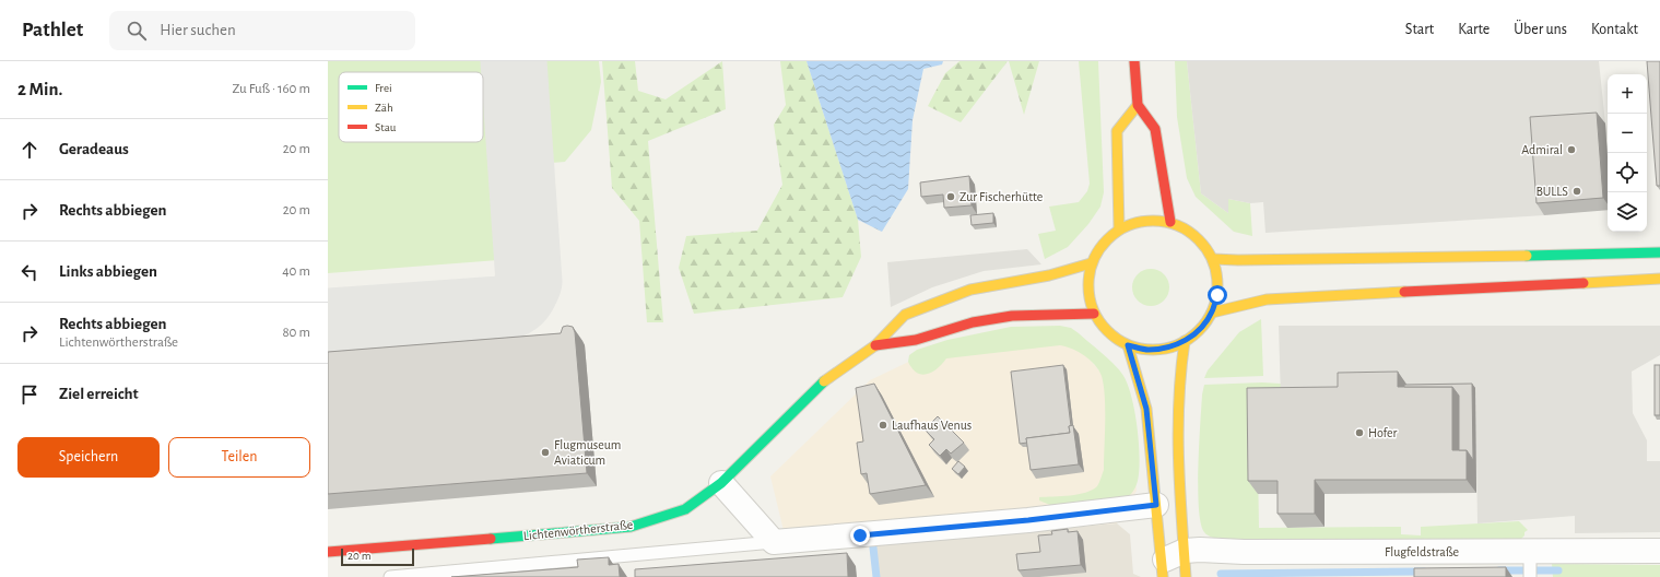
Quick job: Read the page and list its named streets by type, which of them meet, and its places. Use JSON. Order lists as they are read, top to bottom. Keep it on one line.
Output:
{"streets":{"main road":["Lichtenwörtherstraße"],"street":["Flugfeldstraße"]},"places":["Admiral","BULLS","Zur Fischerhütte","Laufhaus Venus","Hofer","Flugmuseum Aviaticum"],"legend":["Frei","Zäh","Stau"],"scale_bar":"20 m","page":{"header":"Pathlet","search":"Hier suchen","nav":["Start","Karte","Über uns","Kontakt"],"heading":["2 Min.","Zu Fuß · 160 m"],"map_buttons":["+","−"],"list":[["Geradeaus","20 m"],["Rechts abbiegen","20 m"],["Links abbiegen","40 m"],["Rechts abbiegen","Lichtenwörtherstraße","80 m"],"Ziel erreicht"],"buttons":["Speichern","Teilen"],"scale":"20 m"}}
